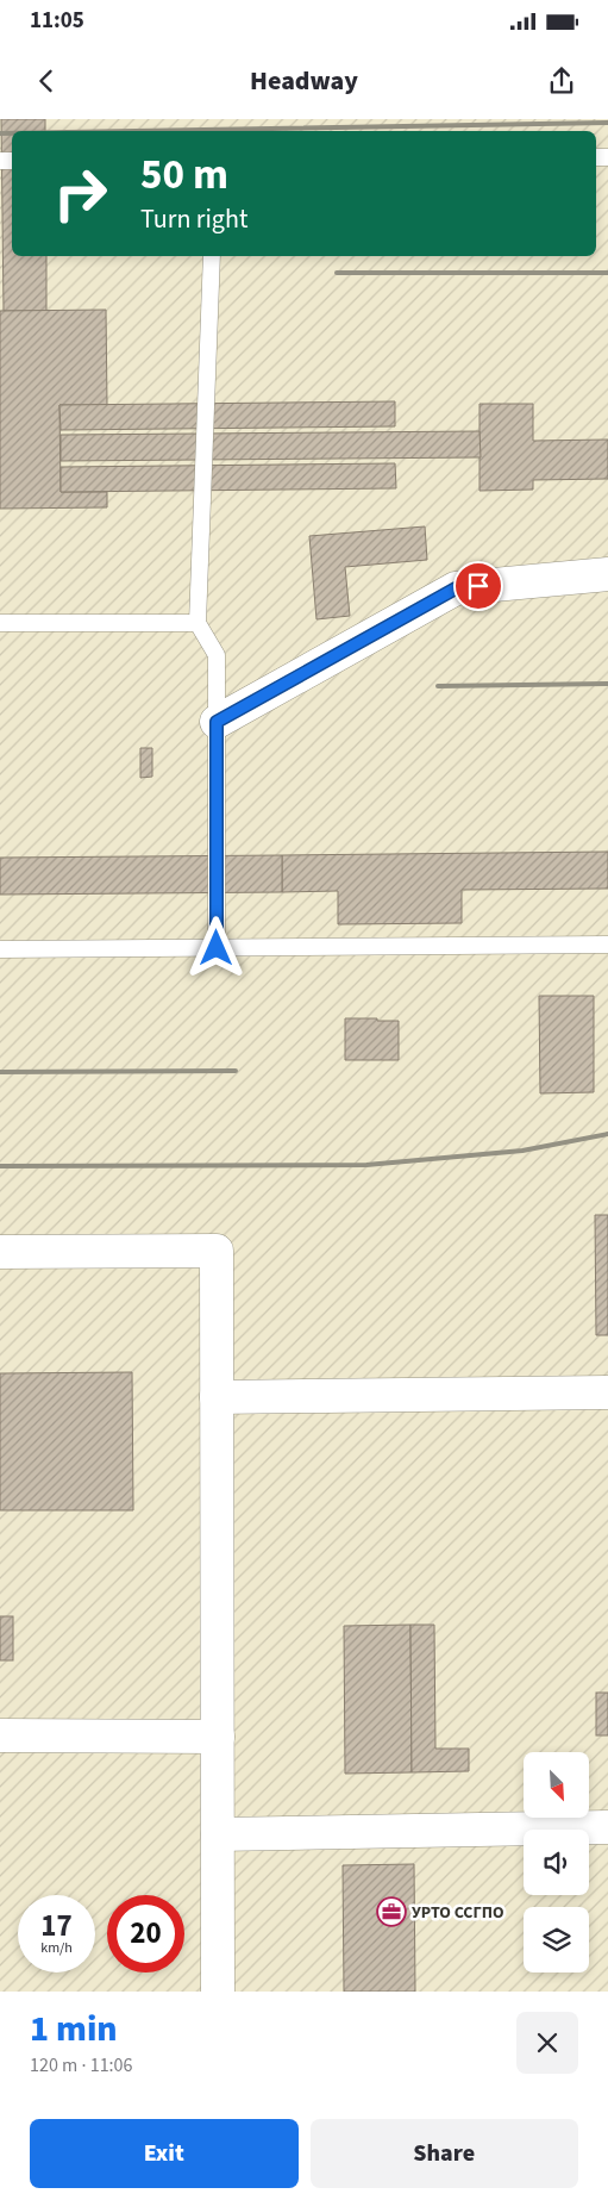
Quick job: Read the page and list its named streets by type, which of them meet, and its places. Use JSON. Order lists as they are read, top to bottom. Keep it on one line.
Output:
{"places":{"office":["УРТО ССГПО"]},"north":"bottom right","page":{"status":"11:05","header":"Headway","turn":["50 m","Turn right"],"speed":"17 km/h","limit":"20","heading":["1 min","120 m · 11:06"],"buttons":["Exit","Share"]}}
